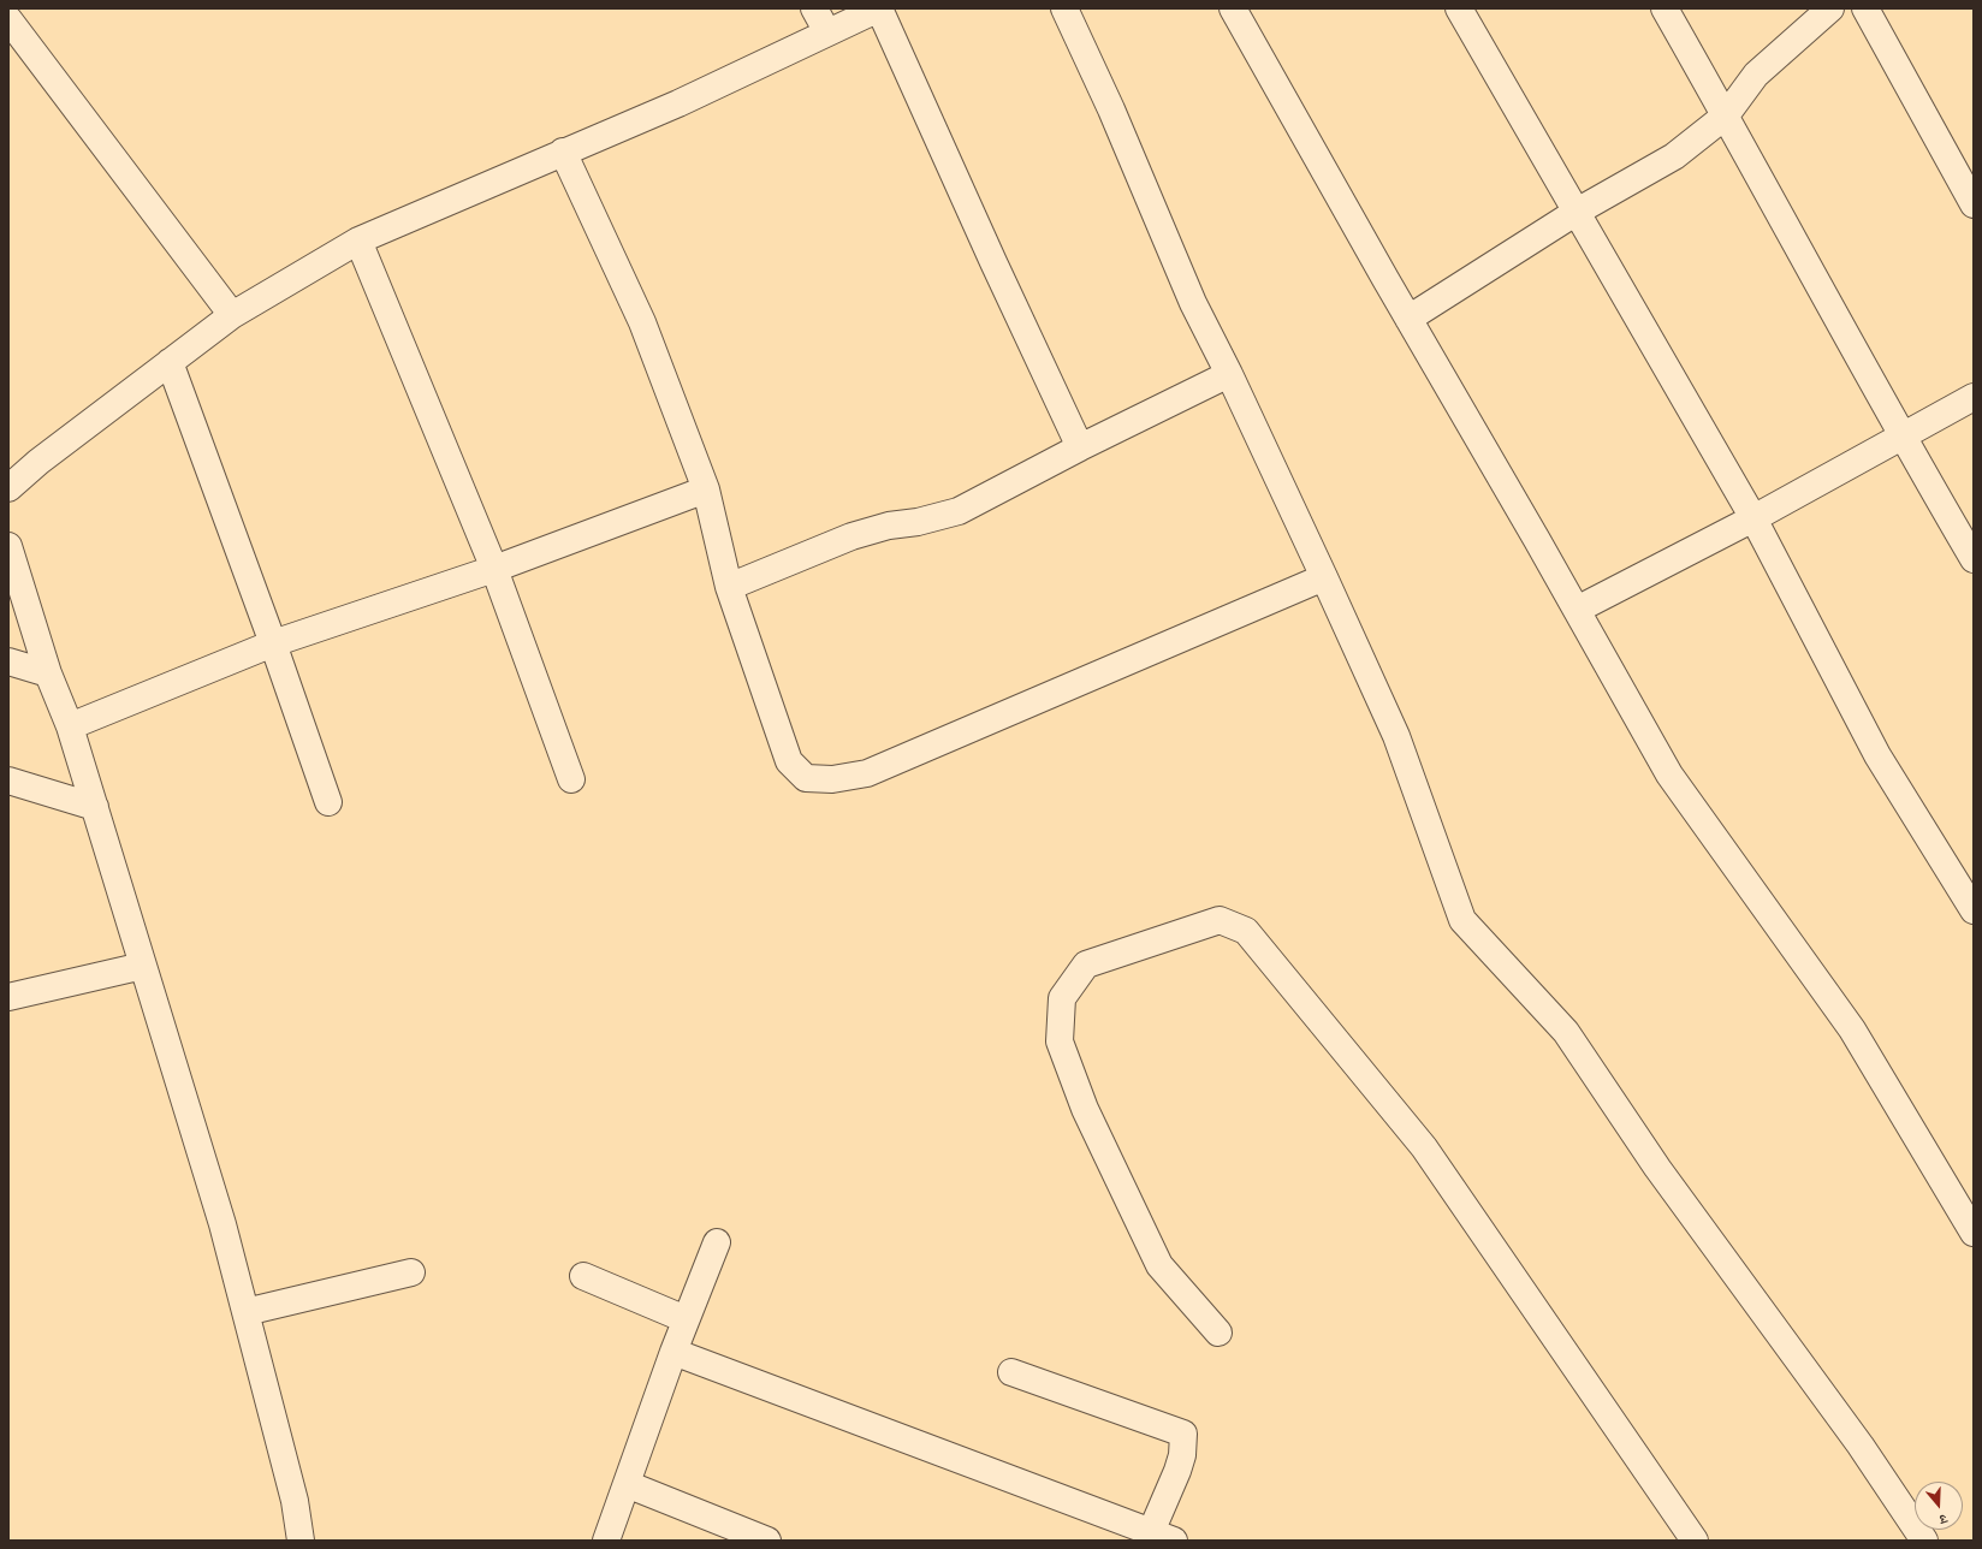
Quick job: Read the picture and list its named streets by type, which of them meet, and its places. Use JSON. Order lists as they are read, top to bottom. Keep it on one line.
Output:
{"north":"bottom"}
